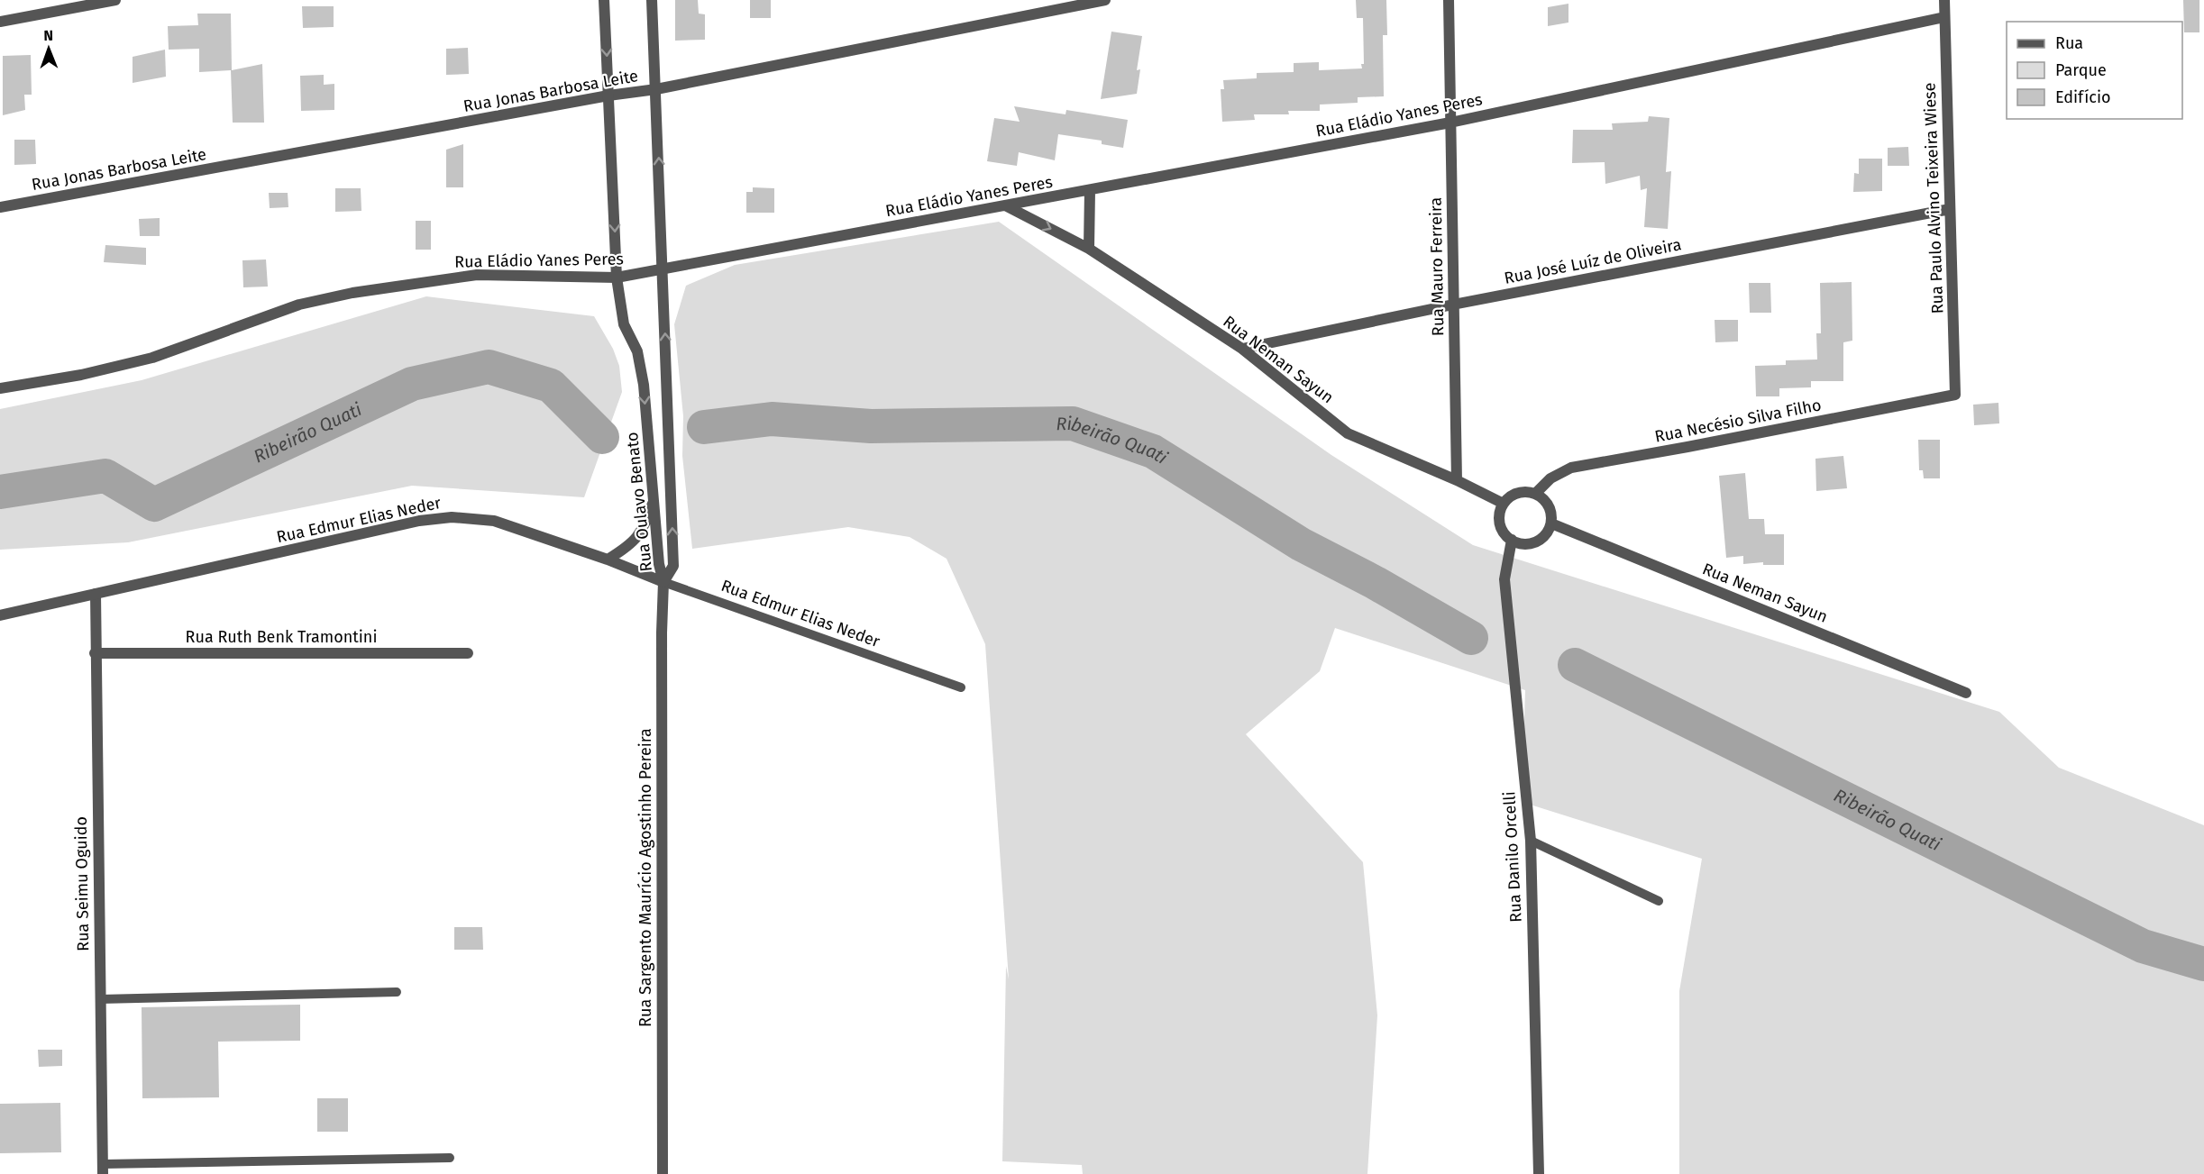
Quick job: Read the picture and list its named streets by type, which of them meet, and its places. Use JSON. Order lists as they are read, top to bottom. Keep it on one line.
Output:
{"streets":{"street":["Rua Jonas Barbosa Leite","Rua Eládio Yanes Peres","Rua Paulo Alvino Teixeira Wiese","Rua José Luíz de Oliveira","Rua Mauro Ferreira","Rua Neman Sayun","Rua Necésio Silva Filho","Rua Oulavo Benato","Rua Edmur Elias Neder","Rua Ruth Benk Tramontini","Rua Danilo Orcelli","Rua Sargento Maurício Agostinho Pereira","Rua Seimu Oguido"]},"crossings":[["Rua Jonas Barbosa Leite","Rua Oulavo Benato"],["Rua Eládio Yanes Peres","Rua Paulo Alvino Teixeira Wiese"],["Rua Eládio Yanes Peres","Rua Mauro Ferreira"],["Rua Eládio Yanes Peres","Rua Neman Sayun"],["Rua Eládio Yanes Peres","Rua Oulavo Benato"],["Rua Paulo Alvino Teixeira Wiese","Rua José Luíz de Oliveira"],["Rua Paulo Alvino Teixeira Wiese","Rua Necésio Silva Filho"],["Rua José Luíz de Oliveira","Rua Mauro Ferreira"],["Rua José Luíz de Oliveira","Rua Neman Sayun"],["Rua Mauro Ferreira","Rua Neman Sayun"],["Rua Neman Sayun","Rua Necésio Silva Filho"],["Rua Neman Sayun","Rua Danilo Orcelli"],["Rua Necésio Silva Filho","Rua Danilo Orcelli"],["Rua Oulavo Benato","Rua Edmur Elias Neder"],["Rua Oulavo Benato","Rua Sargento Maurício Agostinho Pereira"],["Rua Edmur Elias Neder","Rua Sargento Maurício Agostinho Pereira"],["Rua Edmur Elias Neder","Rua Seimu Oguido"],["Rua Ruth Benk Tramontini","Rua Seimu Oguido"]],"water":["Ribeirão Quati"],"legend":["Rua","Parque","Edifício"],"north":"top"}
